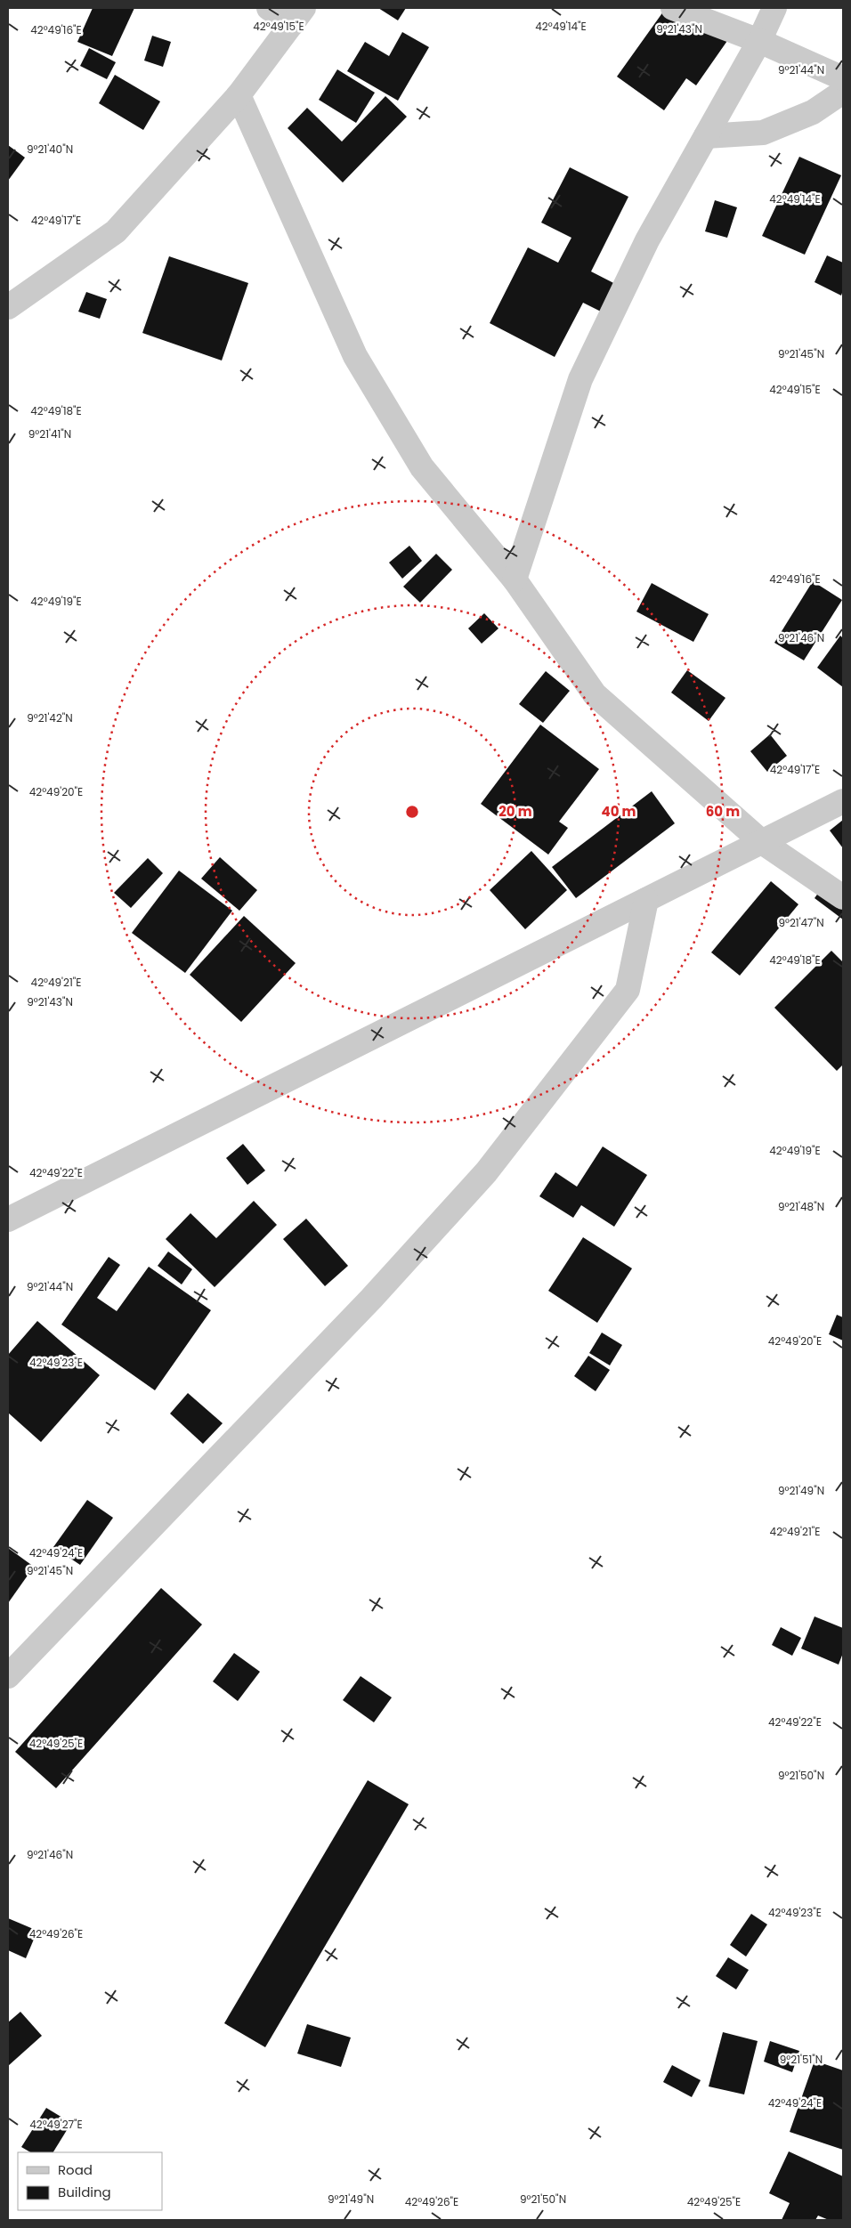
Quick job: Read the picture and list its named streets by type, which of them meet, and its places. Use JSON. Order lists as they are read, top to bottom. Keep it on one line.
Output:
{"legend":["Road","Building"],"coordinates":["42°49'15\"E","42°49'14\"E","9°21'43\"N","42°49'16\"E","9°21'44\"N","9°21'40\"N","42°49'17\"E","9°21'45\"N","42°49'18\"E","9°21'41\"N","42°49'19\"E","9°21'46\"N","9°21'42\"N","42°49'20\"E","9°21'47\"N","42°49'21\"E","42°49'22\"E","9°21'48\"N","42°49'23\"E","9°21'49\"N","42°49'24\"E","42°49'25\"E","9°21'50\"N","42°49'26\"E","9°21'51\"N","42°49'27\"E"],"rings":["20 m","40 m","60 m"]}
